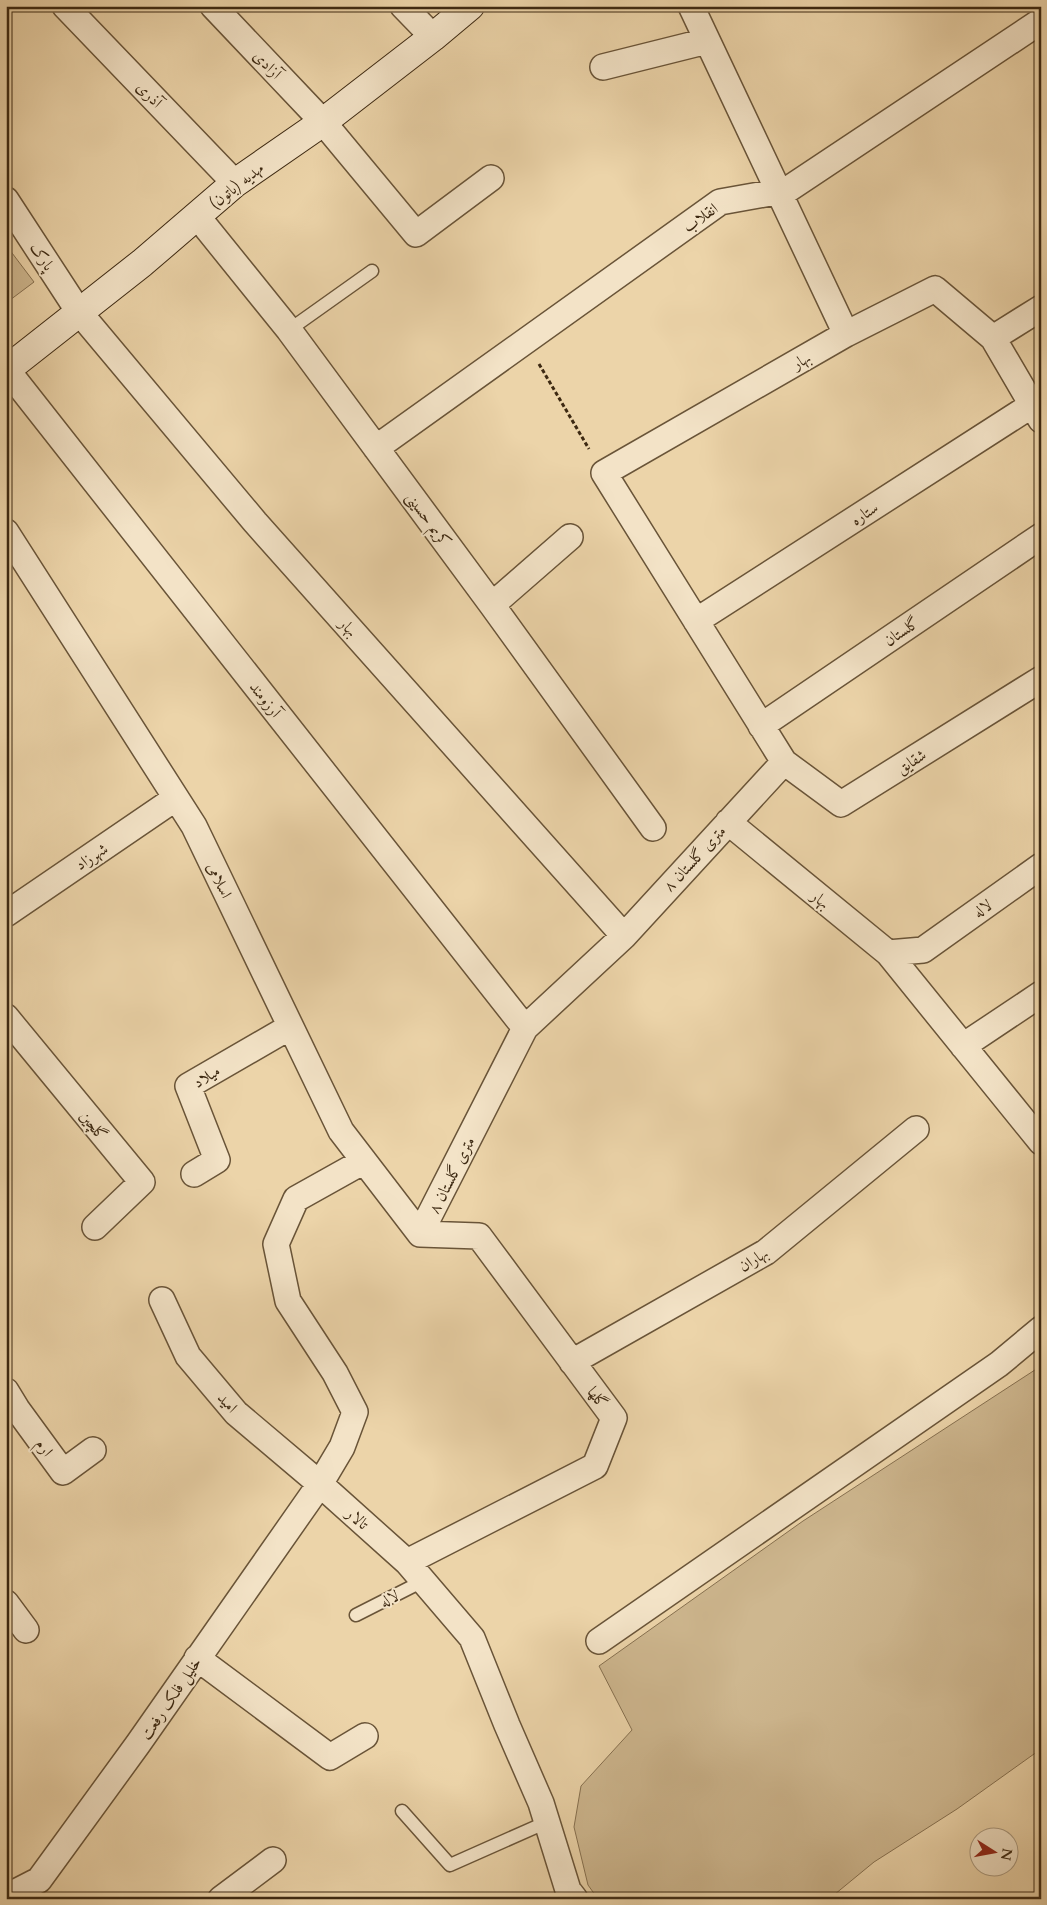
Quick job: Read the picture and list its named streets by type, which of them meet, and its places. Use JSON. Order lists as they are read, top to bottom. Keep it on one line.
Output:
{"streets":{"street":["آزادی","آذری","مهدیه (باتون)","انقلاب","پارک","بهار","ستاره","کریم حسینی","گلستان","آرزومند","شقایق","شهرزاد","۸ متری گلستان","اسلامی","لاله","میلاد","گلچین","بهاران","گلها","امید","ارم","تالار","خلیل فلک رفعت"]},"crossings":[["آزادی","مهدیه (باتون)"],["آذری","مهدیه (باتون)"],["مهدیه (باتون)","پارک"],["مهدیه (باتون)","بهار"],["مهدیه (باتون)","کریم حسینی"],["مهدیه (باتون)","آرزومند"],["انقلاب","کریم حسینی"],["پارک","بهار"],["بهار","۸ متری گلستان"],["بهار","لاله"],["آرزومند","۸ متری گلستان"],["شقایق","۸ متری گلستان"],["شهرزاد","اسلامی"],["۸ متری گلستان","اسلامی"],["۸ متری گلستان","گلها"],["اسلامی","میلاد"],["اسلامی","گلها"],["لاله","گلها"],["لاله","تالار"],["بهاران","گلها"],["گلها","تالار"],["امید","تالار"],["امید","خلیل فلک رفعت"],["تالار","خلیل فلک رفعت"]],"north":"right"}
